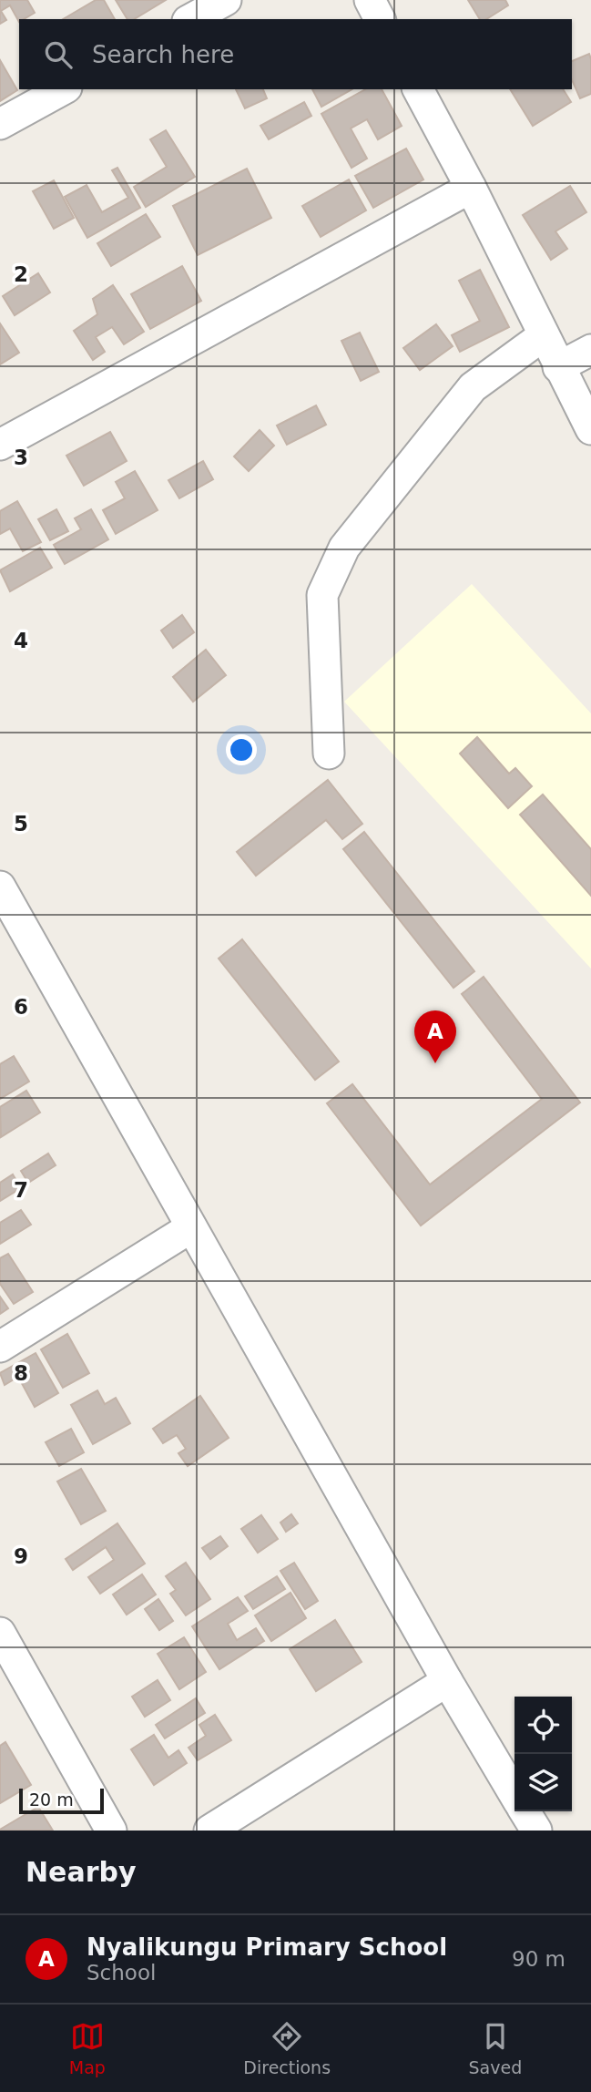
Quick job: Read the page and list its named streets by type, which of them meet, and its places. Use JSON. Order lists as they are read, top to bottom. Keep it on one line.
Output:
{"scale_bar":"20 m","page":{"search":"Search here","pins":"A","scale":"20 m","heading":"Nearby","list":[{"mark":"A","name":"Nyalikungu Primary School","note":"School","value":"90 m"}],"nav":["Map","Directions","Saved"]},"grid":{"rows":["2","3","4","5","6","7","8","9"]}}
